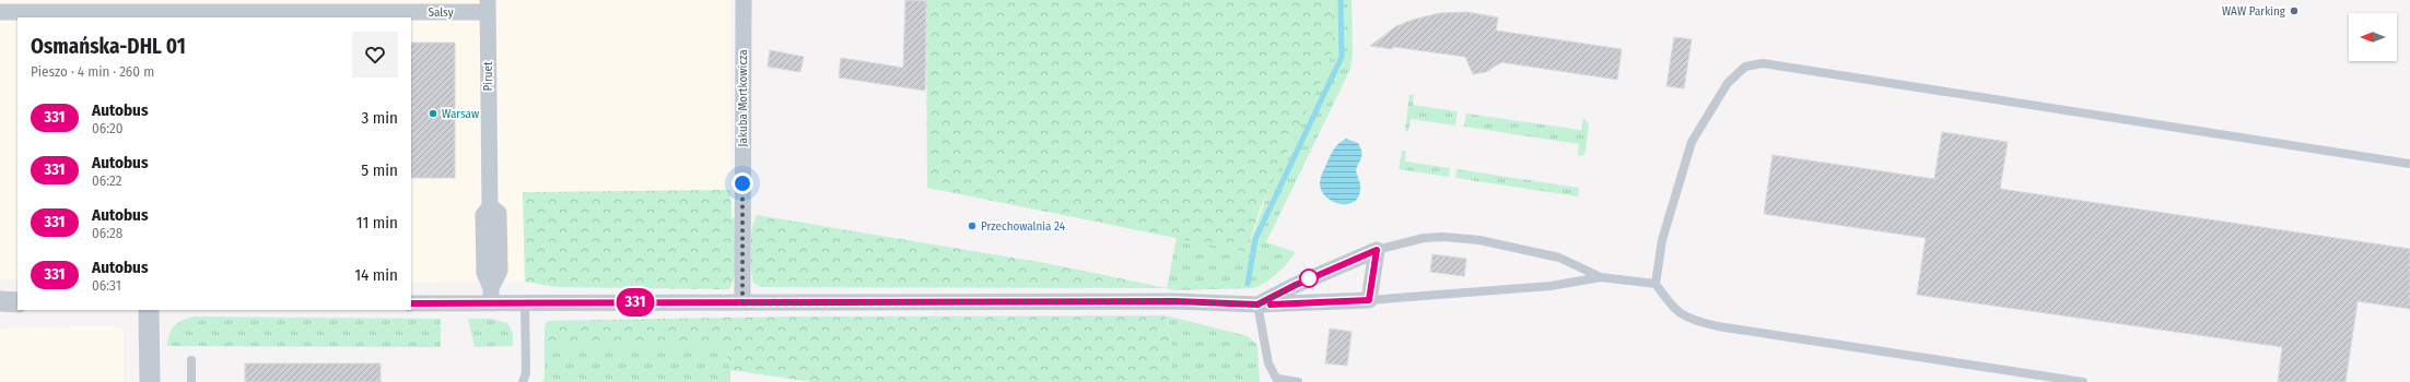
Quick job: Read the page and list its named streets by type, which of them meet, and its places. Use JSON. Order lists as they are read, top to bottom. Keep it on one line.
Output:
{"streets":{"street":["Salsy","Piruet","Jakuba Mortkowicza"]},"crossings":[["Salsy","Piruet"]],"places":["WAW Parking","Warsaw","Przechowalnia 24"],"lines":["bus line 331"],"north":"left","page":{"on_map":"331","heading":["Osmańska-DHL 01","Pieszo · 4 min · 260 m"],"list":[{"mark":"331","name":"Autobus","note":"06:20","value":"3 min"},{"mark":"331","name":"Autobus","note":"06:22","value":"5 min"},{"mark":"331","name":"Autobus","note":"06:28","value":"11 min"},{"mark":"331","name":"Autobus","note":"06:31","value":"14 min"}]}}
